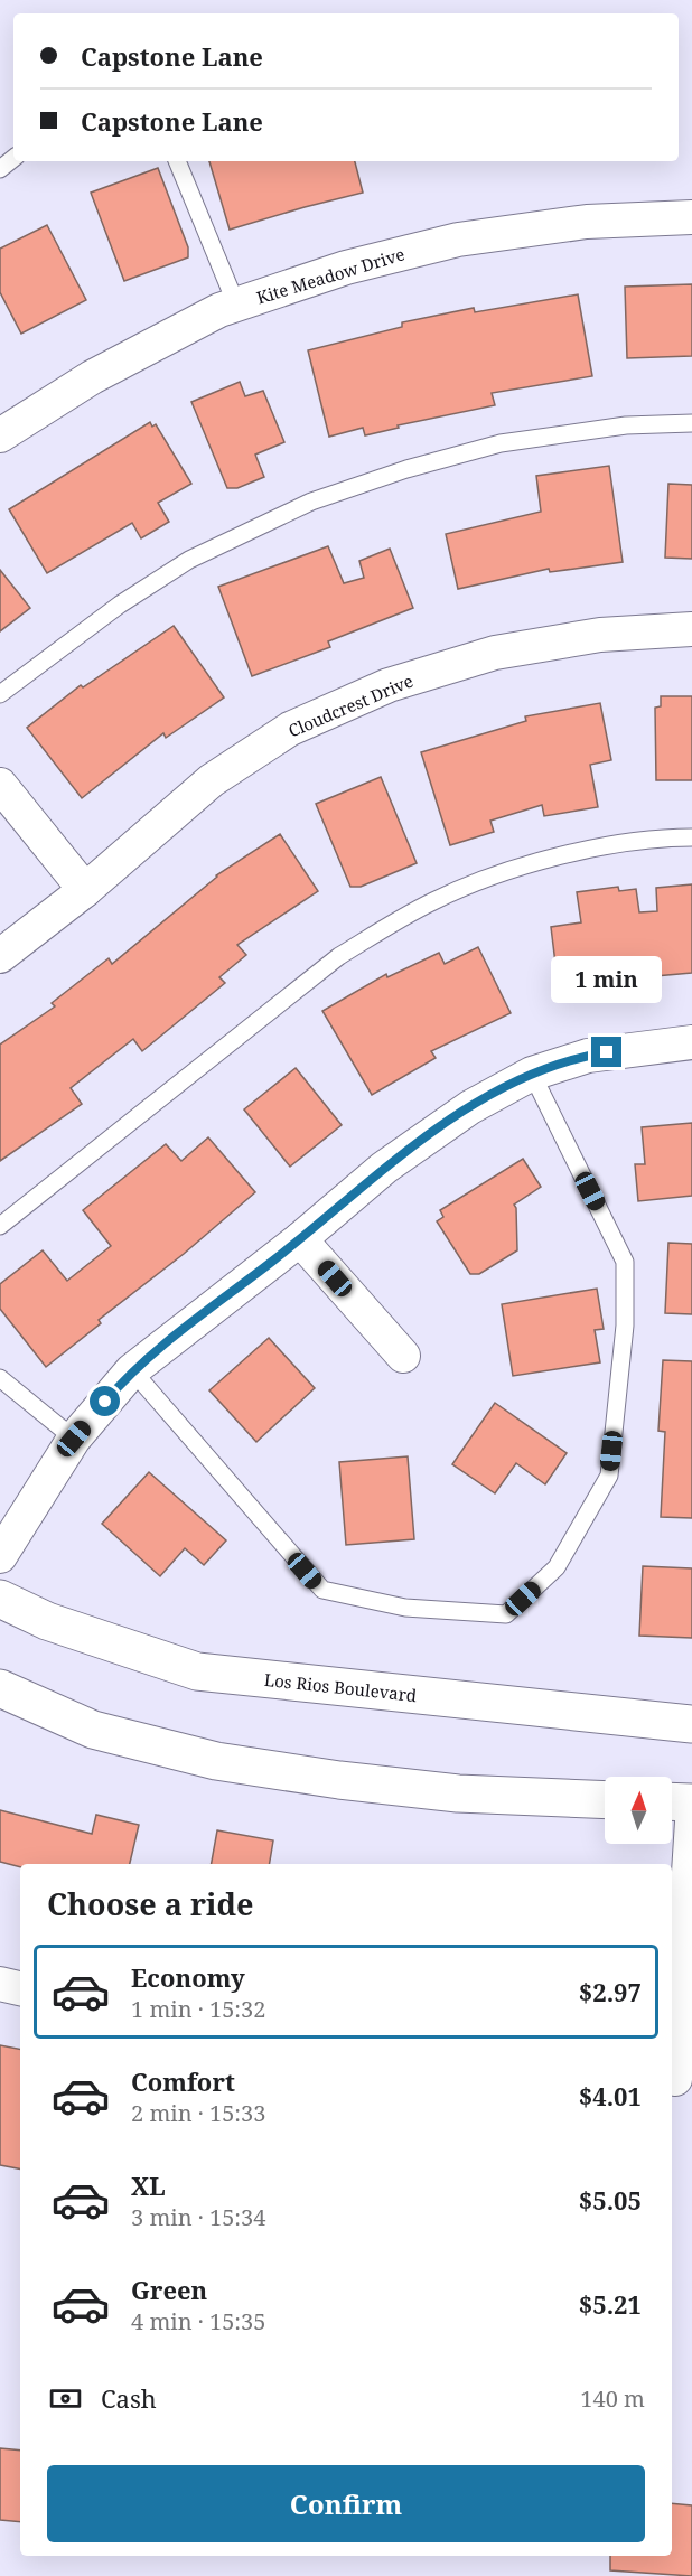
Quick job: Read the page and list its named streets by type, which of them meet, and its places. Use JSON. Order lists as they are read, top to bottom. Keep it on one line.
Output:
{"streets":{"main road":["Los Rios Boulevard"],"street":["Kite Meadow Drive","Cloudcrest Drive"]},"north":"top","page":{"banner":["Capstone Lane","Capstone Lane"],"bubble":"1 min","heading":"Choose a ride","list":[{"name":"Economy","note":"1 min · 15:32","value":"$2.97"},{"name":"Comfort","note":"2 min · 15:33","value":"$4.01"},{"name":"XL","note":"3 min · 15:34","value":"$5.05"},{"name":"Green","note":"4 min · 15:35","value":"$5.21"}],"pay":["Cash","140 m"],"buttons":"Confirm"}}
